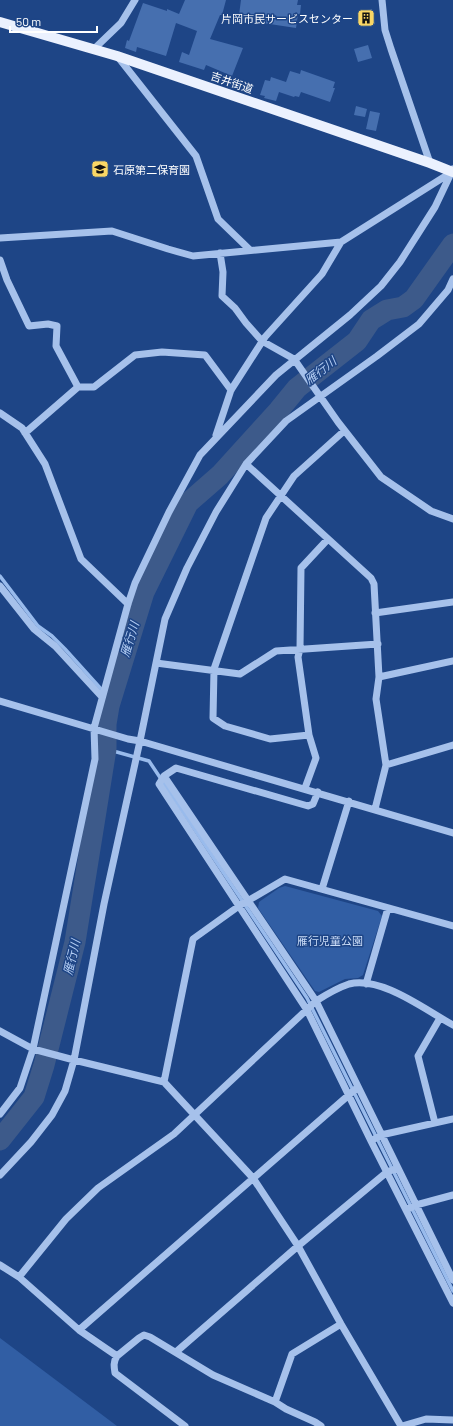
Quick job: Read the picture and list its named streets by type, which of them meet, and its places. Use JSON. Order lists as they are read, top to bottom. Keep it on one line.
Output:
{"streets":{"main road":["吉井街道"]},"water":["雁行川"],"parks":["雁行児童公園"],"places":{"building":["片岡市民サービスセンター"],"school or university":["石原第二保育園"]},"scale_bar":"50 m"}
